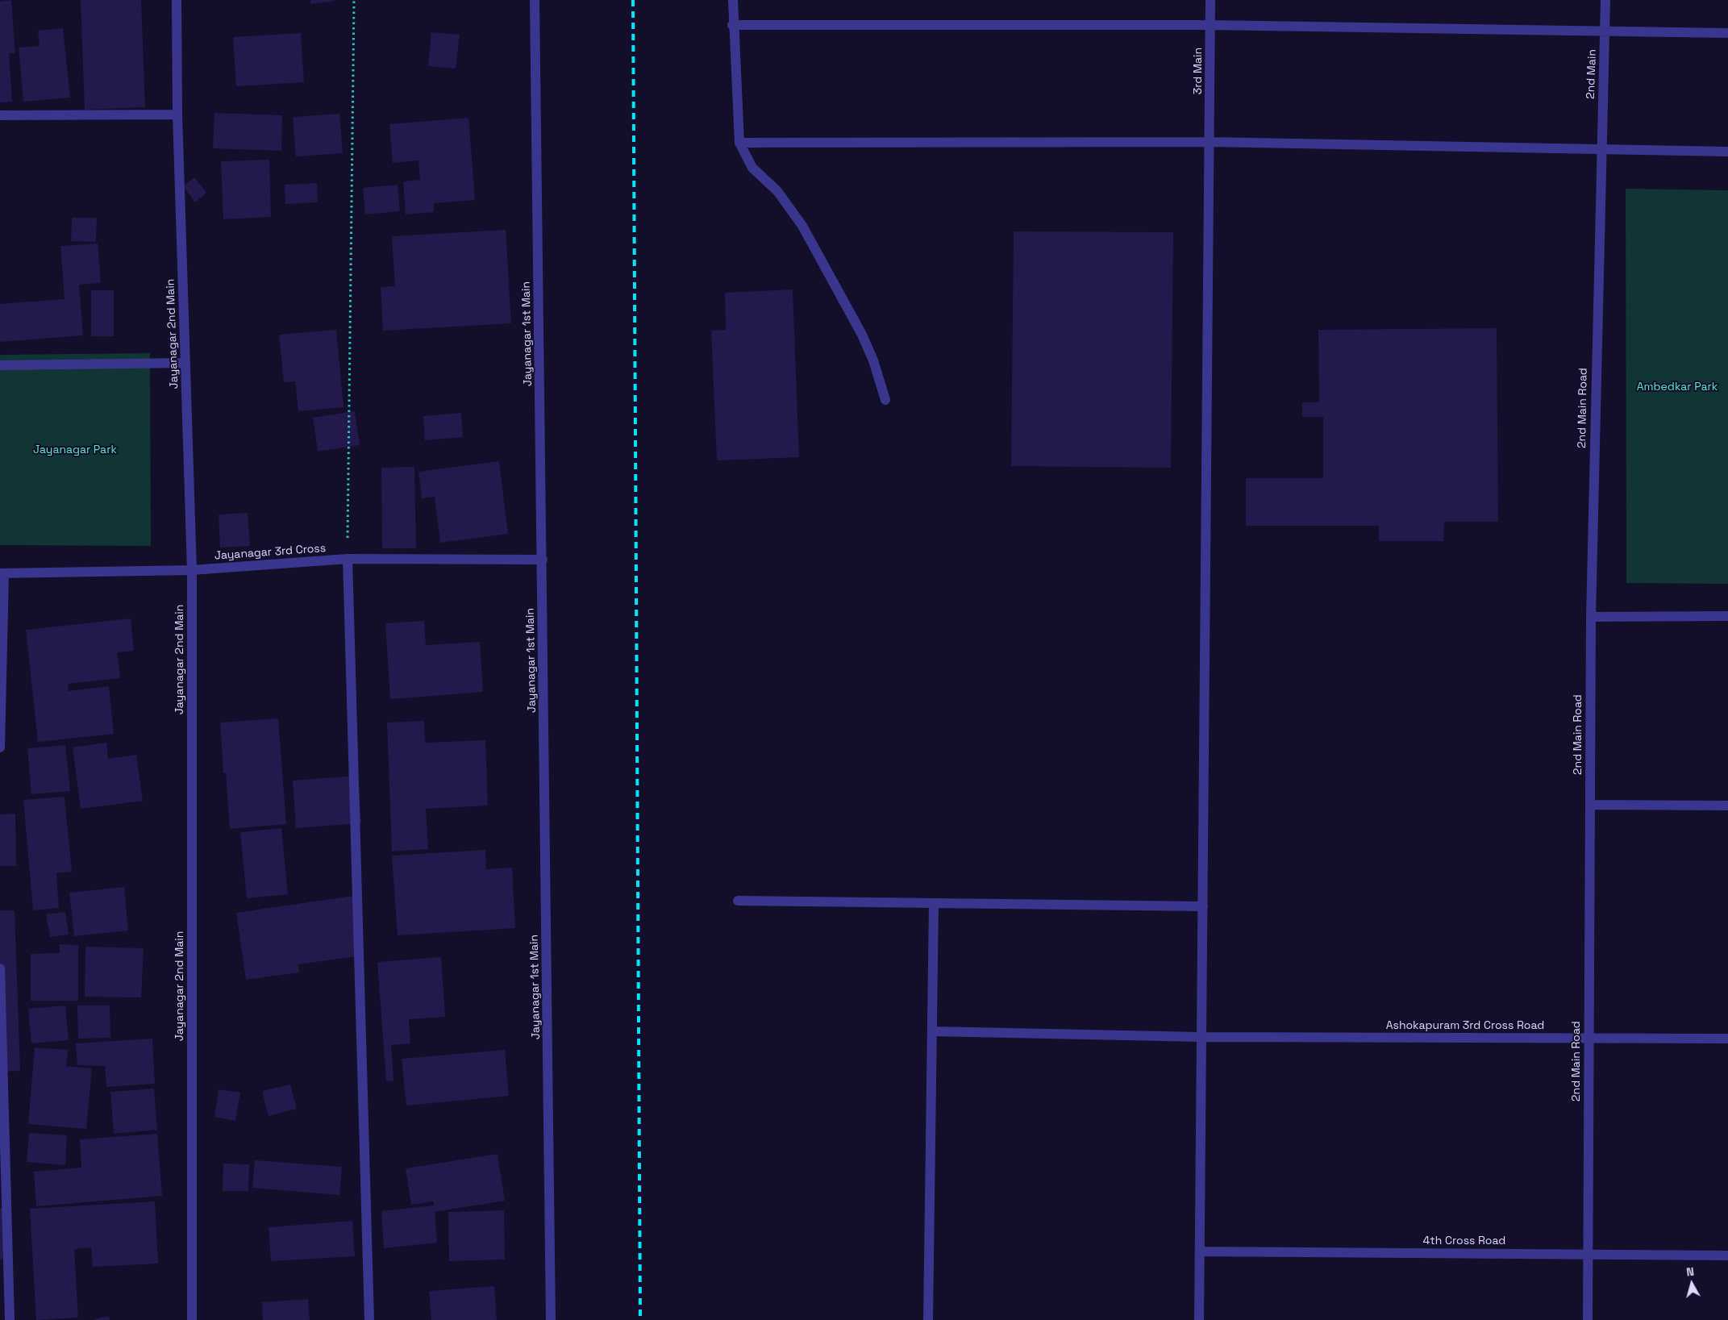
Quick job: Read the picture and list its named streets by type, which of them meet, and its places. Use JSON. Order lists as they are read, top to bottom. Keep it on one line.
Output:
{"streets":{"street":["3rd Main","2nd Main","Jayanagar 2nd Main","Jayanagar 1st Main","2nd Main Road","Jayanagar 3rd Cross","Ashokapuram 3rd Cross Road","4th Cross Road"]},"crossings":[["3rd Main","Ashokapuram 3rd Cross Road"],["3rd Main","4th Cross Road"],["2nd Main","2nd Main Road"],["Jayanagar 2nd Main","Jayanagar 3rd Cross"],["Jayanagar 1st Main","Jayanagar 3rd Cross"],["2nd Main Road","Ashokapuram 3rd Cross Road"],["2nd Main Road","4th Cross Road"]],"parks":["Ambedkar Park","Jayanagar Park"],"north":"top"}
